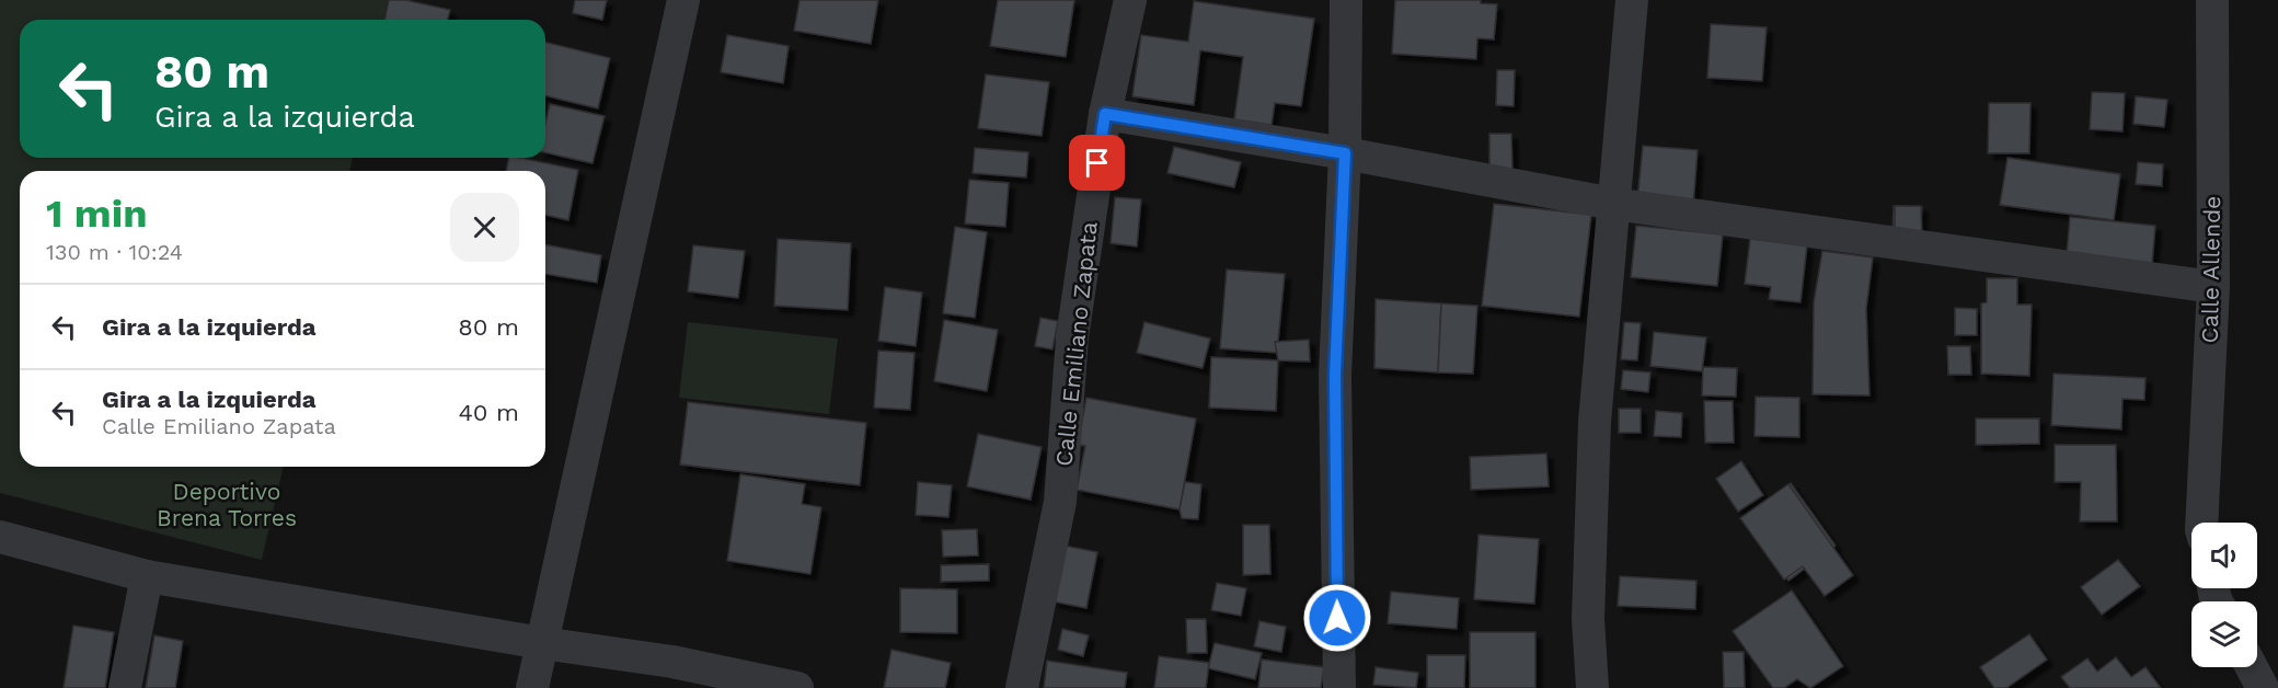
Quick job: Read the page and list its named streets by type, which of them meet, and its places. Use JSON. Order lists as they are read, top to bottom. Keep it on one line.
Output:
{"streets":{"street":["Calle Allende","Calle Emiliano Zapata"]},"parks":["Deportivo Brena Torres"],"page":{"turn":["80 m","Gira a la izquierda"],"heading":["1 min","130 m · 10:24"],"list":[{"name":"Gira a la izquierda","value":"80 m"},{"name":"Gira a la izquierda","note":"Calle Emiliano Zapata","value":"40 m"}]}}
